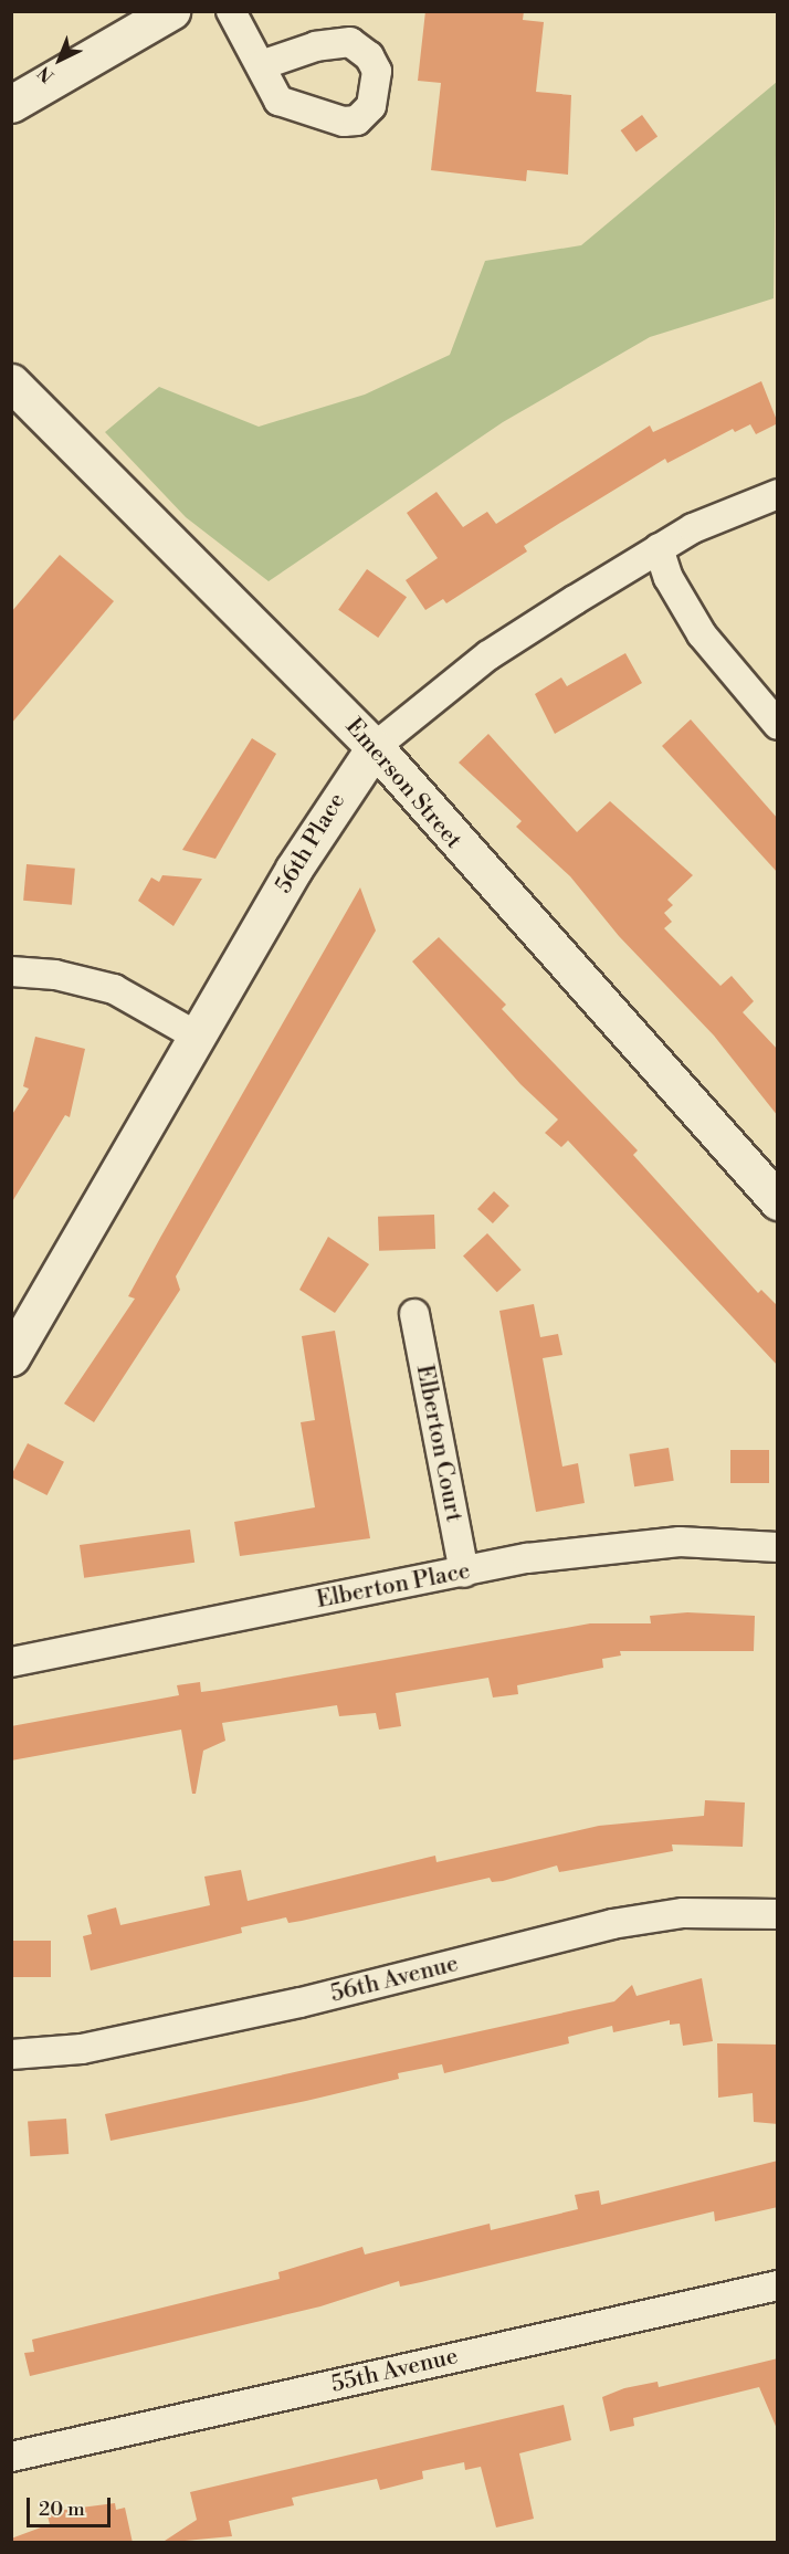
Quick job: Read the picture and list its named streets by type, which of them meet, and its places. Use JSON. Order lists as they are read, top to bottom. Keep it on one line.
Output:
{"streets":{"street":["Emerson Street","56th Place","Elberton Court","Elberton Place","56th Avenue","55th Avenue"]},"crossings":[["Emerson Street","56th Place"],["Elberton Court","Elberton Place"]],"scale_bar":"20 m","north":"bottom left"}
